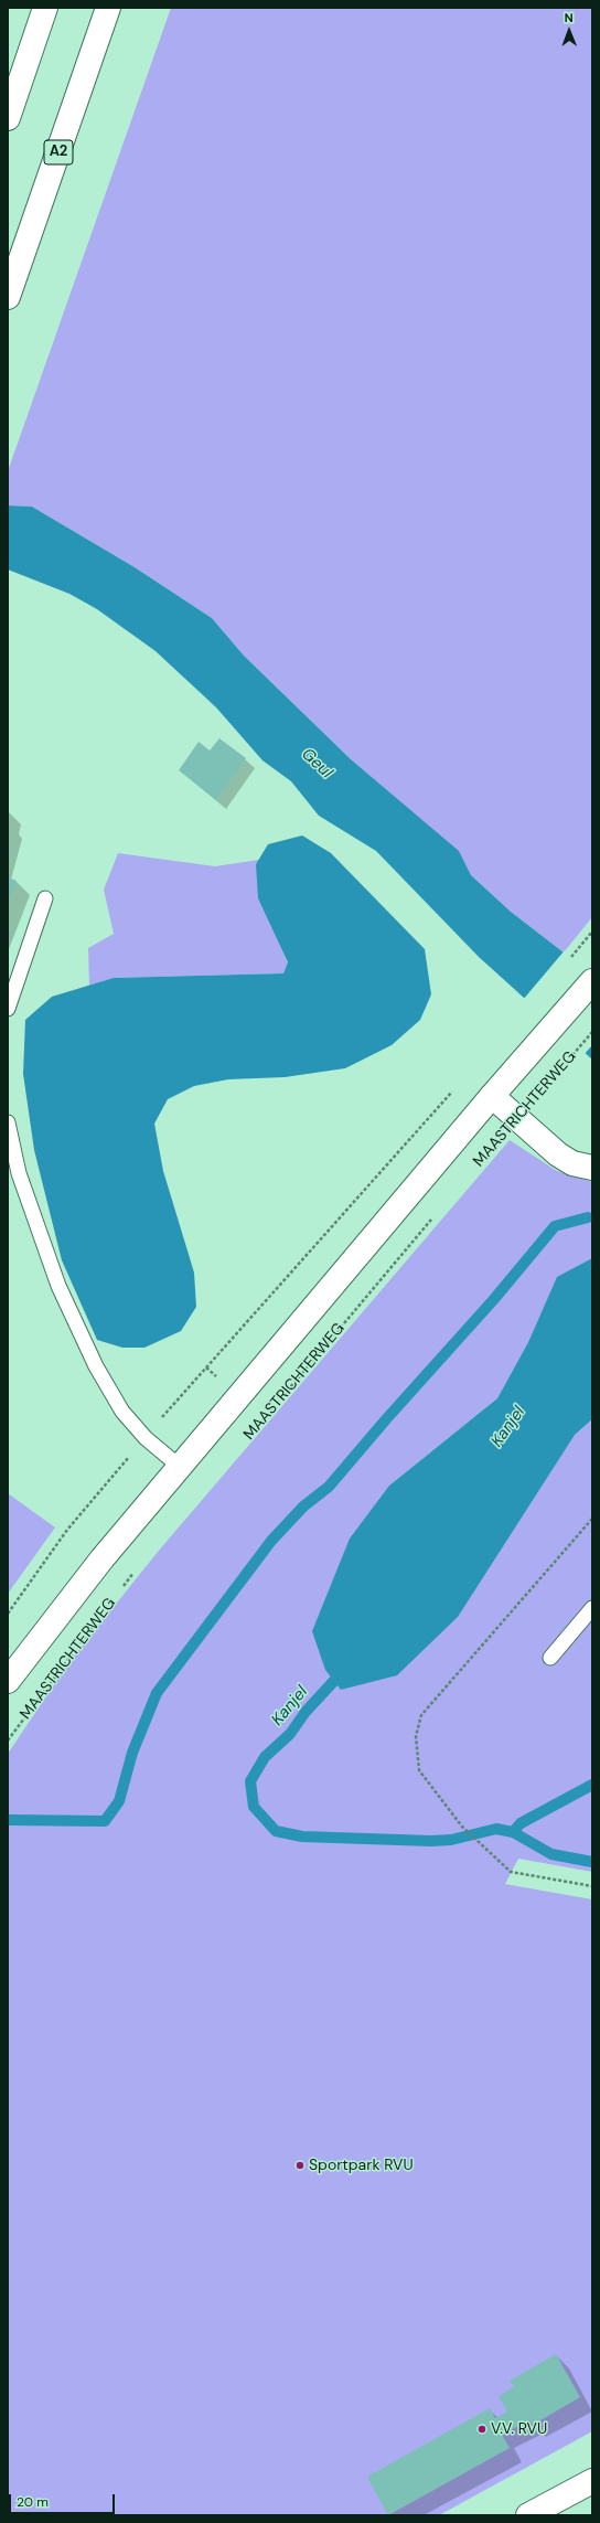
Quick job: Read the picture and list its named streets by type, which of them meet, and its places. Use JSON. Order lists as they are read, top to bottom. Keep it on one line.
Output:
{"streets":{"main road":["A2"],"path":["MAASTRICHTERWEG"]},"water":["Geul","Kanjel"],"places":["Sportpark RVU","V.V. RVU"],"scale_bar":"20 m","north":"top"}
